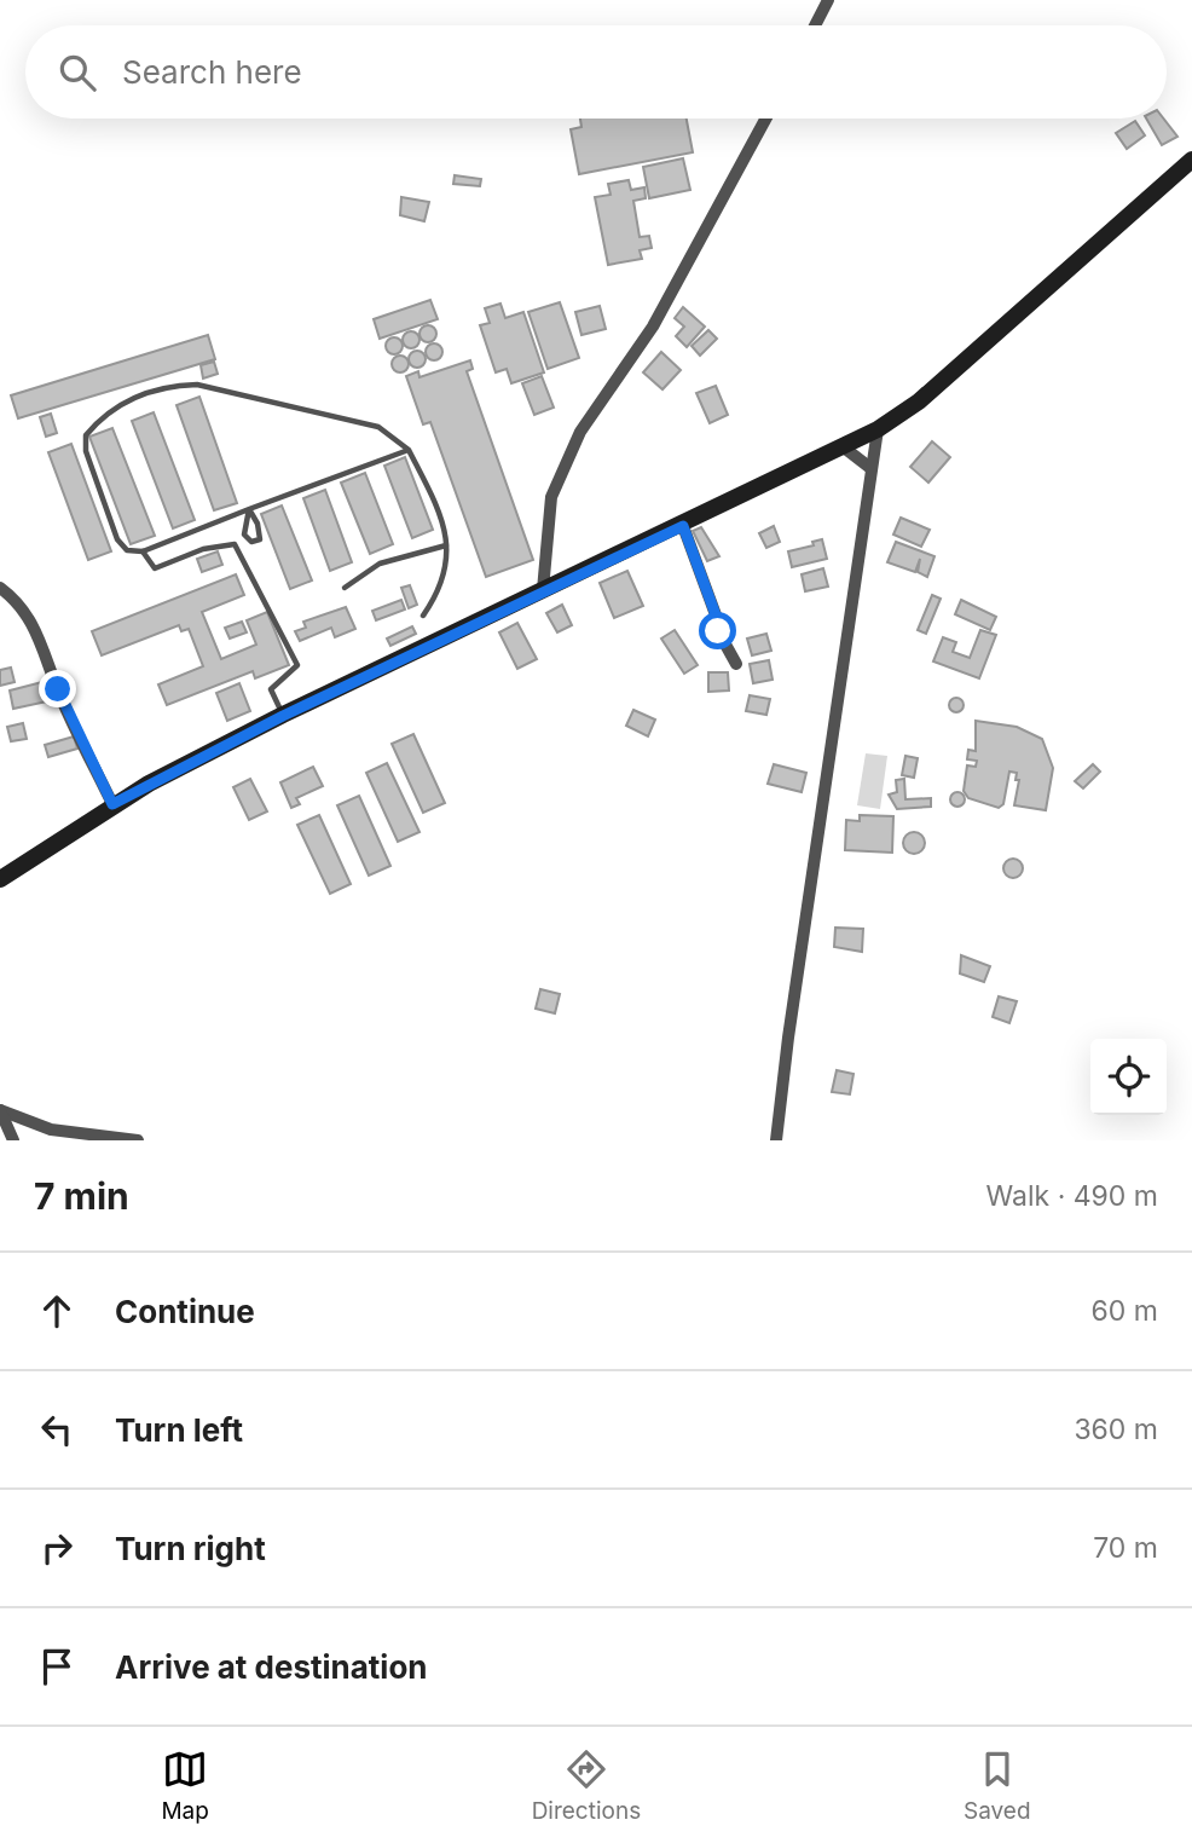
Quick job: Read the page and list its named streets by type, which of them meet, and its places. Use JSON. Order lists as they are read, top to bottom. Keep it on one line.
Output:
{"page":{"search":"Search here","heading":["7 min","Walk · 490 m"],"list":[["Continue","60 m"],["Turn left","360 m"],["Turn right","70 m"],"Arrive at destination"],"nav":["Map","Directions","Saved"]}}
